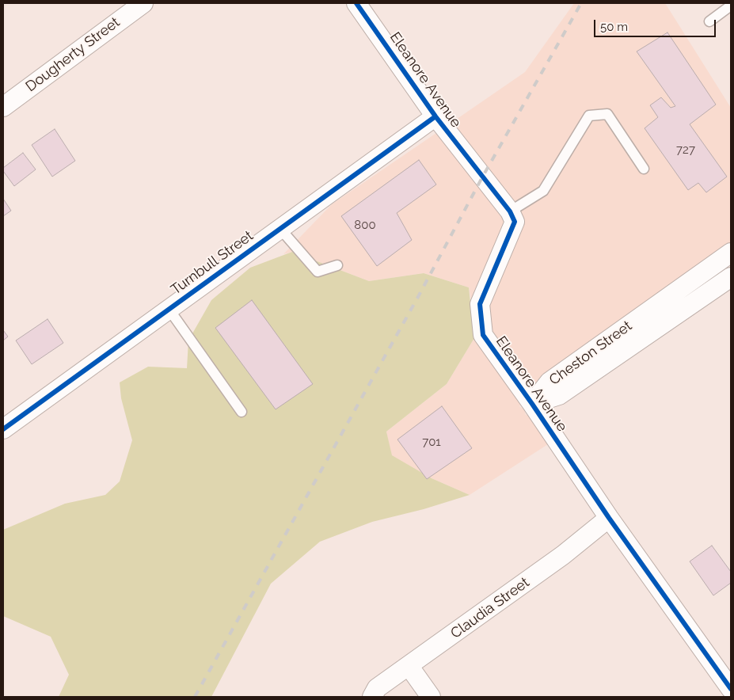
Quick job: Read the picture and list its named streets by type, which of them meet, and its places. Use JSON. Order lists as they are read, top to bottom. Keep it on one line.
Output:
{"streets":{"street":["Dougherty Street","Eleanore Avenue","Turnbull Street","Cheston Street","Claudia Street"]},"crossings":[["Eleanore Avenue","Turnbull Street"],["Eleanore Avenue","Cheston Street"],["Eleanore Avenue","Claudia Street"]],"house_numbers":["727","800","701"],"scale_bar":"50 m"}
